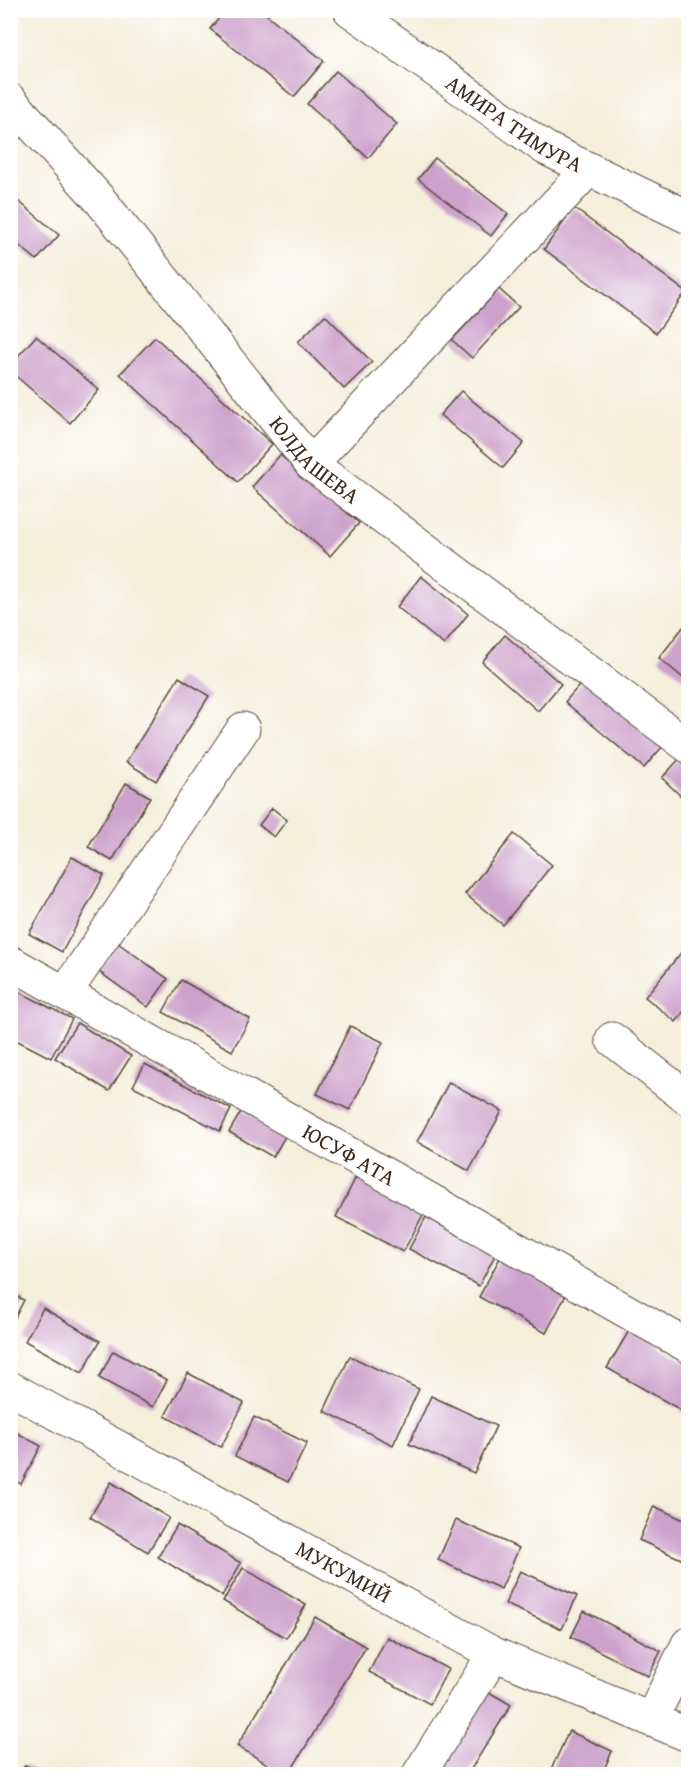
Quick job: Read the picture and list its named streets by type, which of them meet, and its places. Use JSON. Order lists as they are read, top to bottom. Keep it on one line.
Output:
{"streets":{"street":["АМИРА ТИМУРА","ЮЛДАШЕВА","ЮСУФ АТА","МУКУМИЙ"]}}
